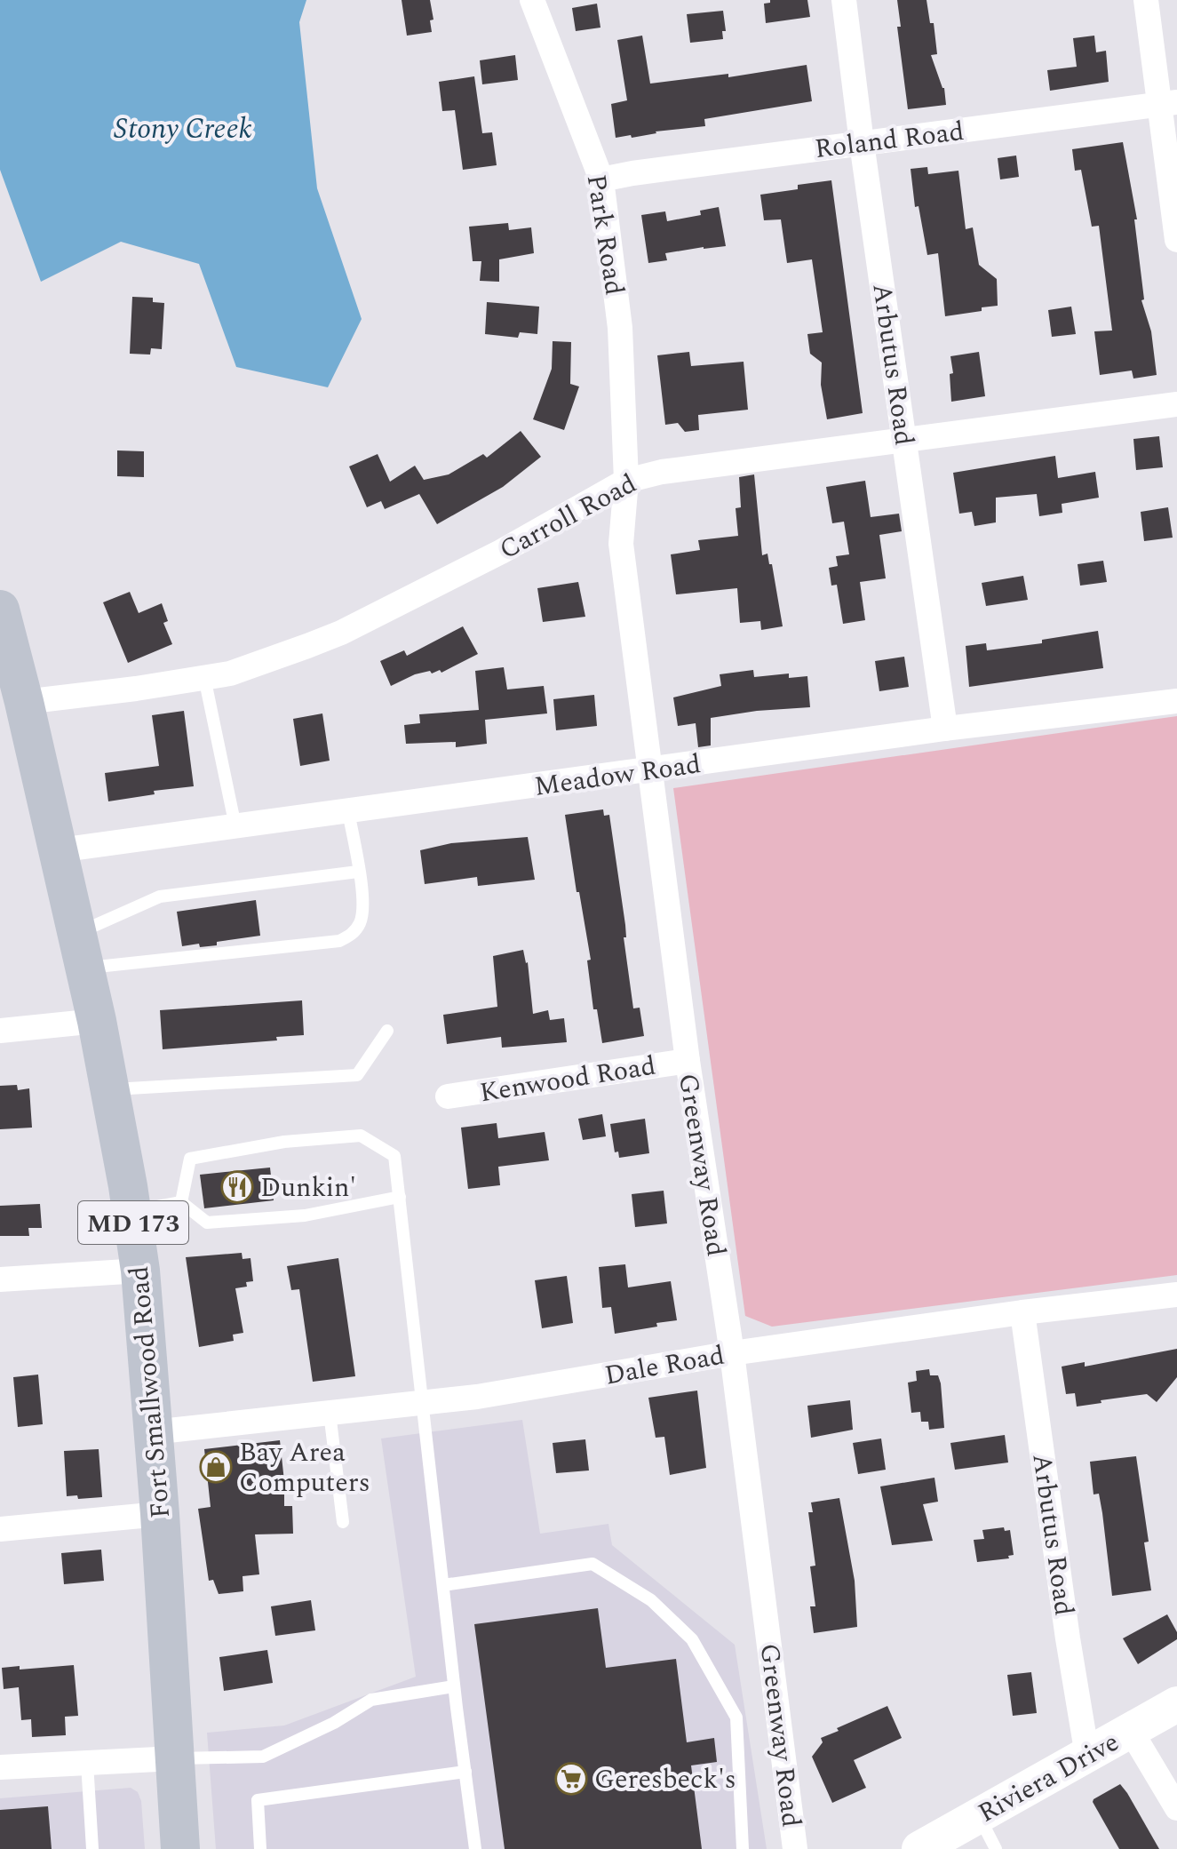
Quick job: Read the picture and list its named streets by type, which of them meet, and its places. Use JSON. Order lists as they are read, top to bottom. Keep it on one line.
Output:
{"streets":{"main road":["MD 173","Fort Smallwood Road"],"street":["Roland Road","Park Road","Arbutus Road","Carroll Road","Meadow Road","Kenwood Road","Greenway Road","Dale Road","Riviera Drive"]},"crossings":[["Roland Road","Park Road"],["Roland Road","Arbutus Road"],["Park Road","Carroll Road"],["Park Road","Greenway Road"],["Arbutus Road","Carroll Road"],["Arbutus Road","Meadow Road"],["Arbutus Road","Dale Road"],["Arbutus Road","Riviera Drive"],["Carroll Road","Greenway Road"],["Carroll Road","Fort Smallwood Road"],["Meadow Road","Greenway Road"],["Meadow Road","Fort Smallwood Road"],["Kenwood Road","Greenway Road"],["Greenway Road","Dale Road"],["Dale Road","Fort Smallwood Road"]],"water":["Stony Creek"],"places":{"restaurant":["Dunkin'"],"shop":["Bay Area Computers"],"supermarket":["Geresbeck's"]}}
